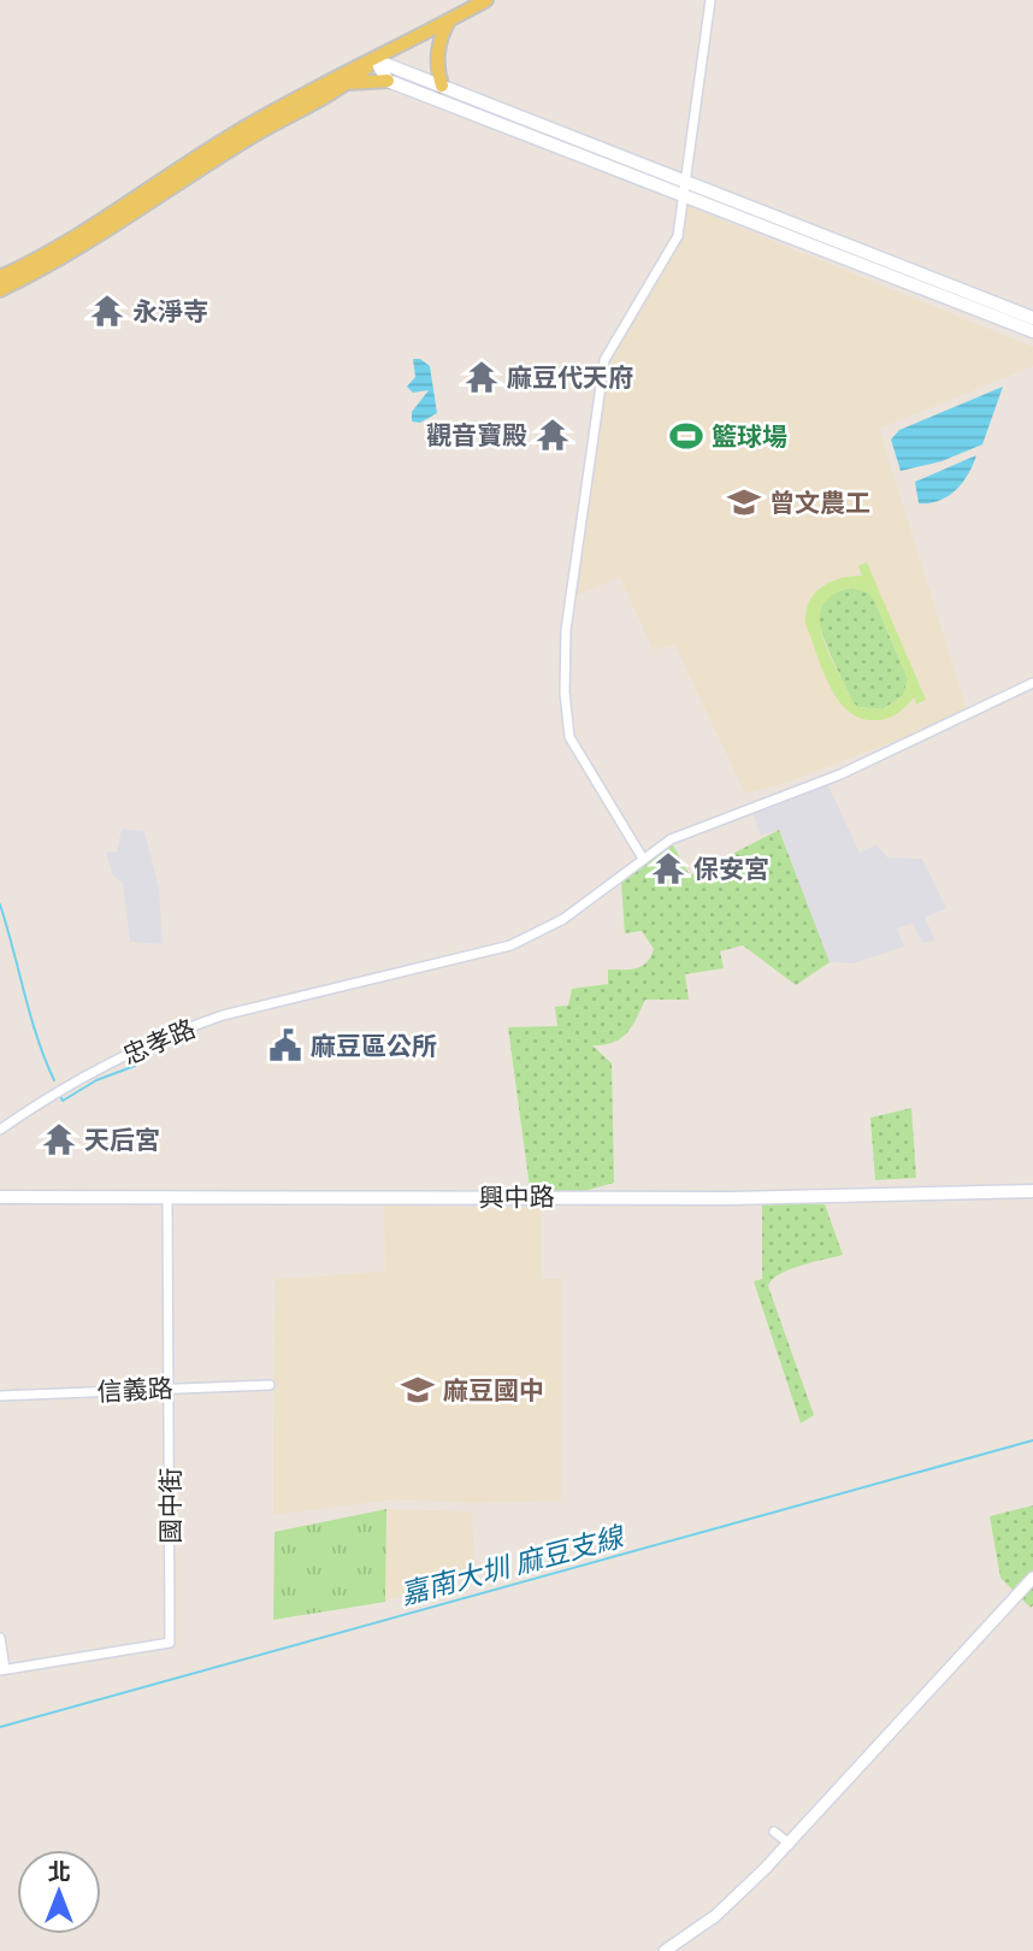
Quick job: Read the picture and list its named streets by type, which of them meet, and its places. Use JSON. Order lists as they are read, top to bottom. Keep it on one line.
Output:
{"streets":{"main road":["興中路"],"street":["忠孝路","信義路","國中街"]},"crossings":[["興中路","國中街"],["信義路","國中街"]],"water":["嘉南大圳 麻豆支線"],"places":{"temple":["永淨寺","麻豆代天府","觀音寶殿","保安宮","天后宮"],"sports":["籃球場"],"school or university":["曾文農工","麻豆國中"],"public building":["麻豆區公所"]},"north":"top"}
